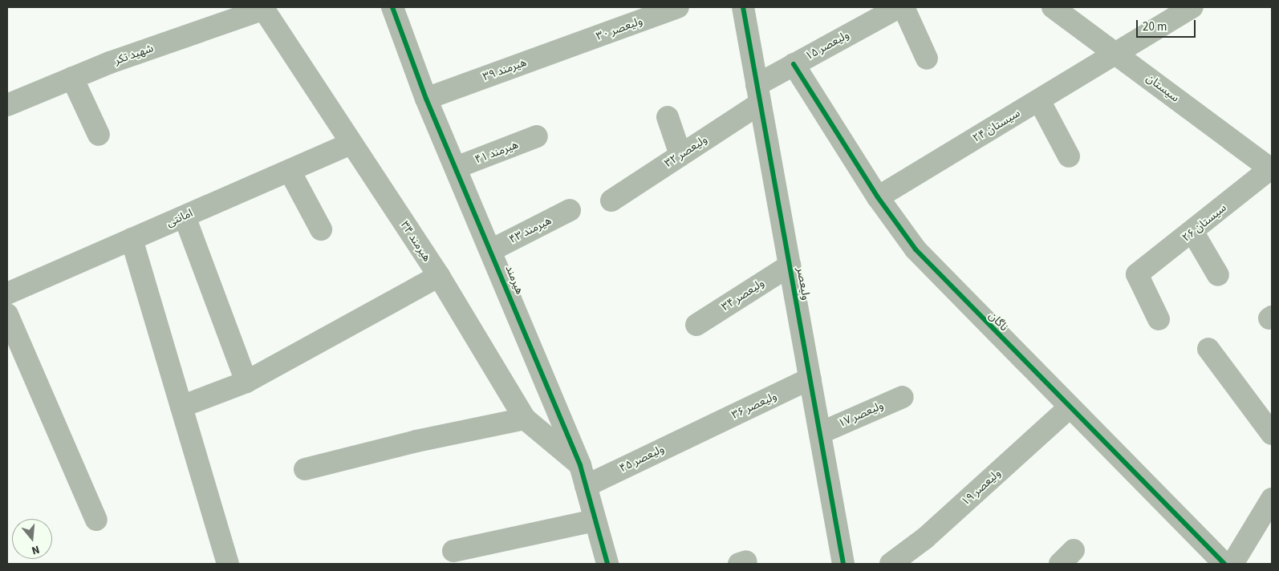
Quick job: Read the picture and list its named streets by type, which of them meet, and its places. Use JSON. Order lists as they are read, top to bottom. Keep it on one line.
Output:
{"streets":{"street":["ولیعصر ۳۰","ولیعصر ۱۵","شهید تکر","هیرمند ۳۹","سیستان","سیستان ۲۴","ولیعصر ۳۲","هیرمند ۴۱","امانتی","سیستان ۲۶","هیرمند ۴۳","هیرمند ۳۴","هیرمند","ولیعصر","ولیعصر ۳۴","ناگان","ولیعصر ۳۶","ولیعصر ۱۷","ولیعصر ۴۵","ولیعصر ۱۹"]},"crossings":[["ولیعصر ۳۰","هیرمند ۳۹"],["ولیعصر ۱۵","ولیعصر ۳۲"],["ولیعصر ۱۵","ولیعصر"],["ولیعصر ۱۵","ناگان"],["شهید تکر","هیرمند ۳۴"],["هیرمند ۳۹","هیرمند"],["سیستان","سیستان ۲۴"],["سیستان","سیستان ۲۶"],["سیستان ۲۴","ناگان"],["ولیعصر ۳۲","ولیعصر"],["هیرمند ۴۱","هیرمند"],["امانتی","هیرمند ۳۴"],["هیرمند ۴۳","هیرمند"],["هیرمند ۳۴","هیرمند"],["هیرمند ۳۴","ولیعصر ۴۵"],["هیرمند","ولیعصر ۴۵"],["ولیعصر","ولیعصر ۳۴"],["ولیعصر","ولیعصر ۳۶"],["ولیعصر","ولیعصر ۱۷"],["ناگان","ولیعصر ۱۹"],["ولیعصر ۳۶","ولیعصر ۴۵"]],"scale_bar":"20 m","north":"bottom"}
